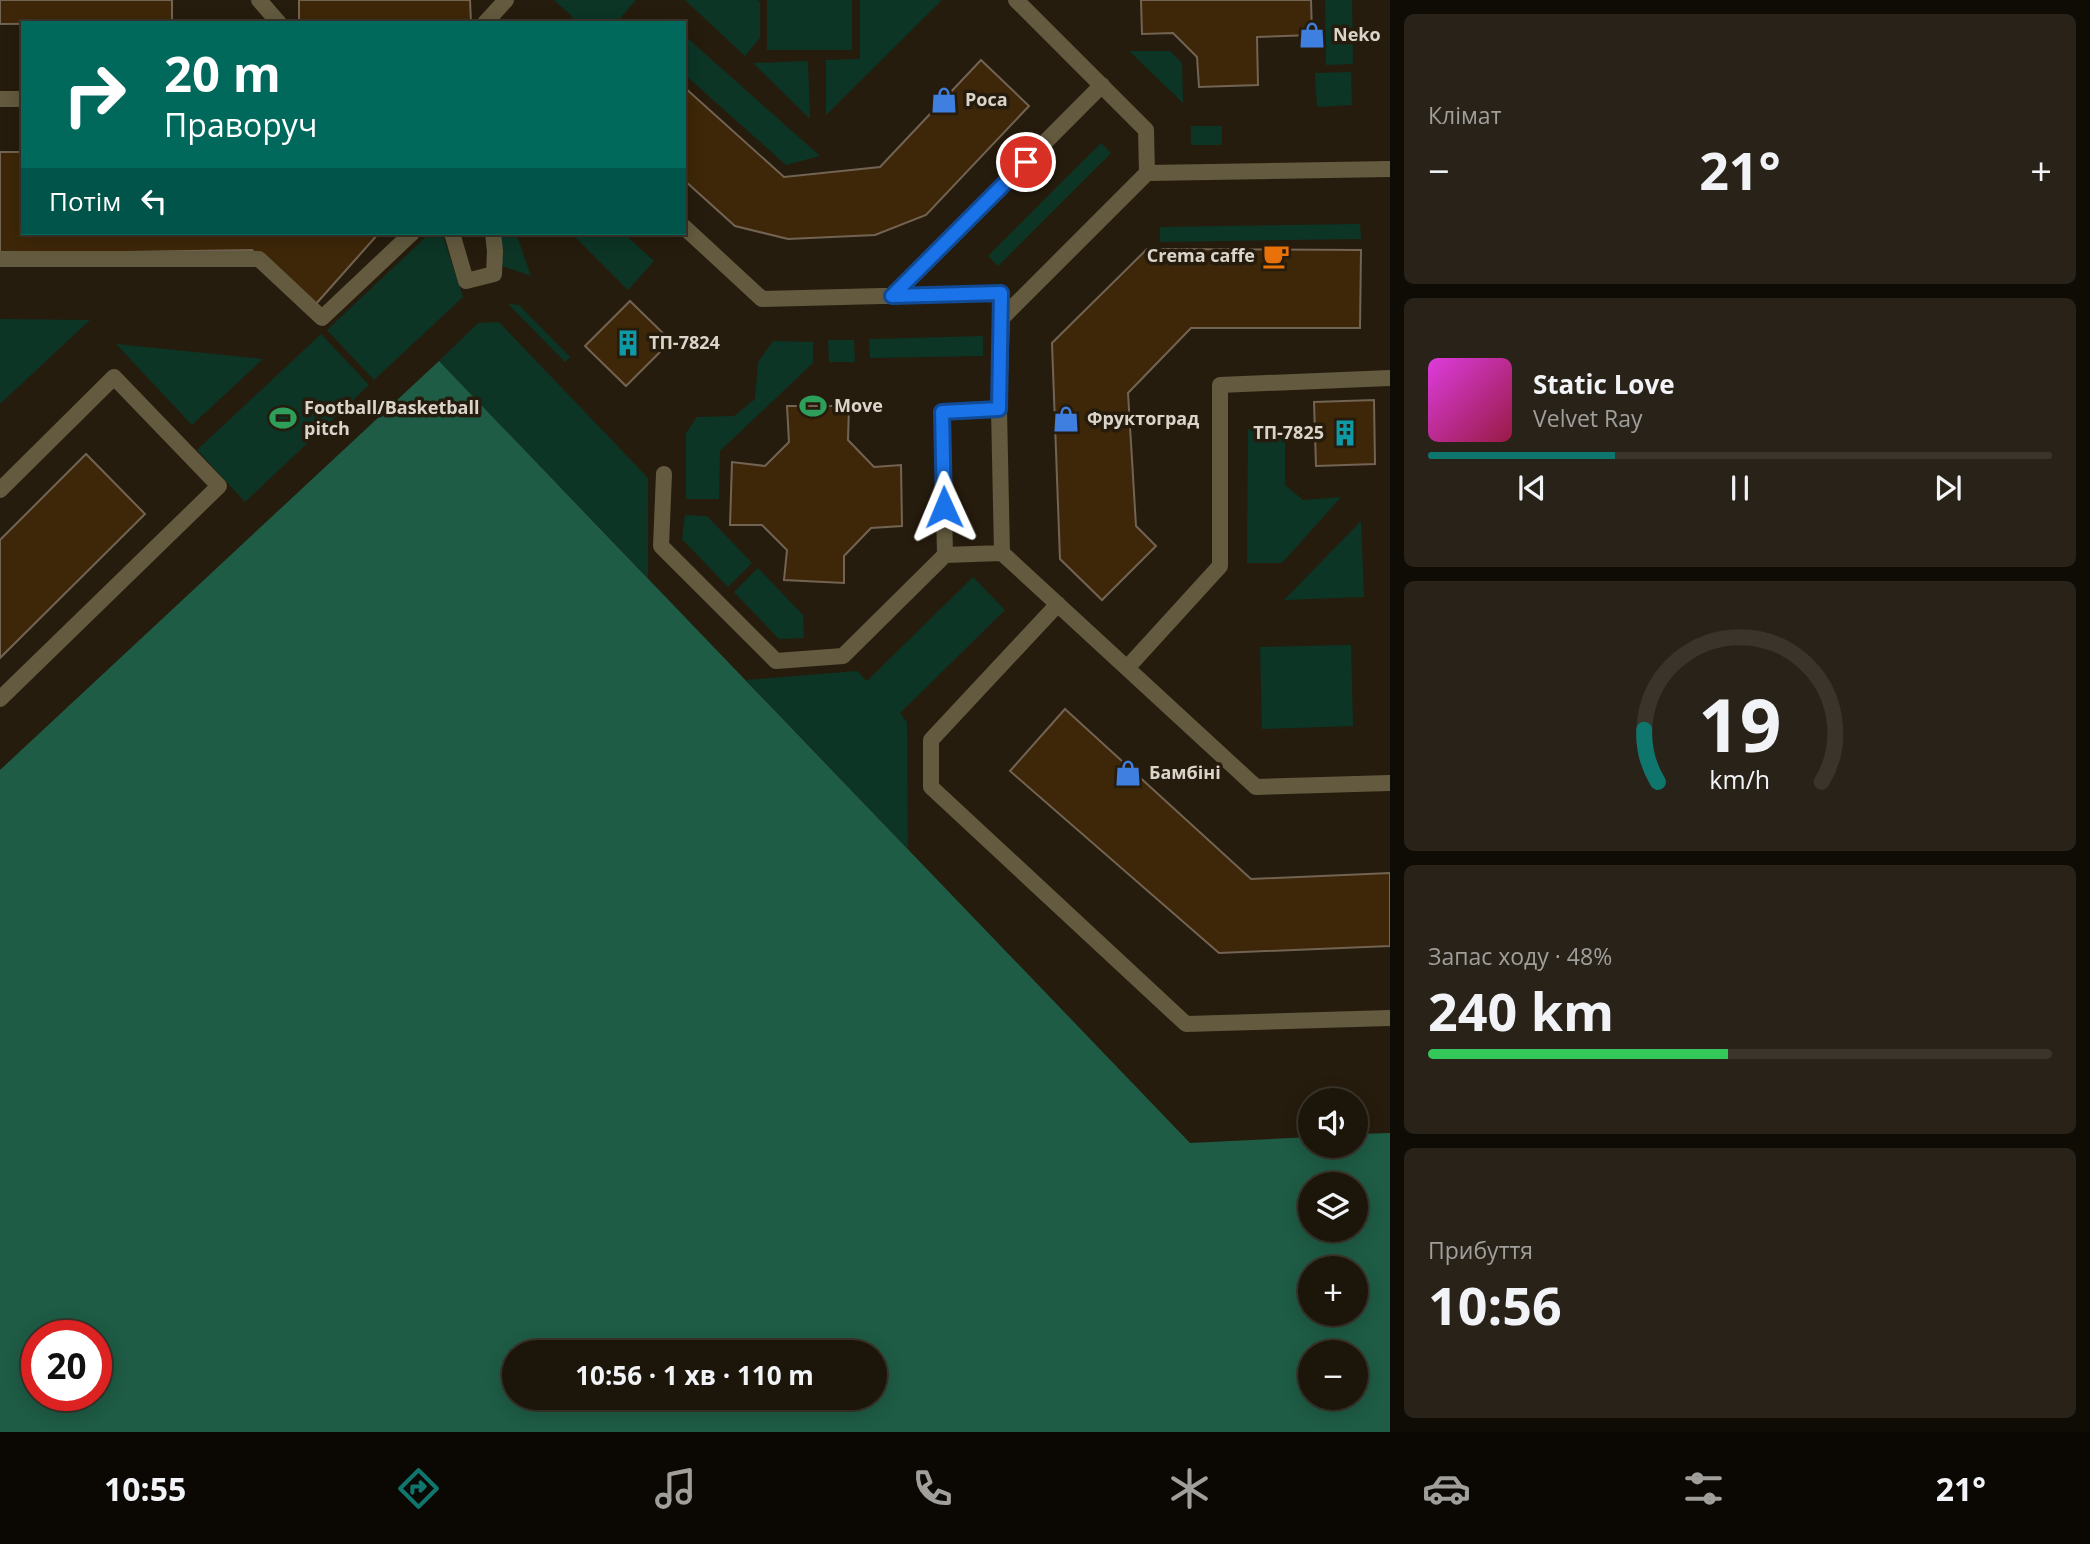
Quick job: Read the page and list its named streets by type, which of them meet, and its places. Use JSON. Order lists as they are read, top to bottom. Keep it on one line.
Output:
{"places":{"shop":["Neko","Роса","Фруктоград","Бамбіні"],"cafe":["Crema caffe"],"building":["ТП-7824","ТП-7825"],"sports":["Move","Football/Basketball pitch"]},"page":{"tile":["Клімат",["Запас ходу · 48%","240 km"],["Прибуття","10:56"]],"turn":["20 m","Праворуч"],"heat":["−","21°","+"],"then":"Потім","song":["Static Love","Velvet Ray"],"map_buttons":["+","−"],"limit":"20","trip":"10:56 · 1 хв · 110 m","tabs":["10:55","21°"],"gauge":["19","km/h"]}}
